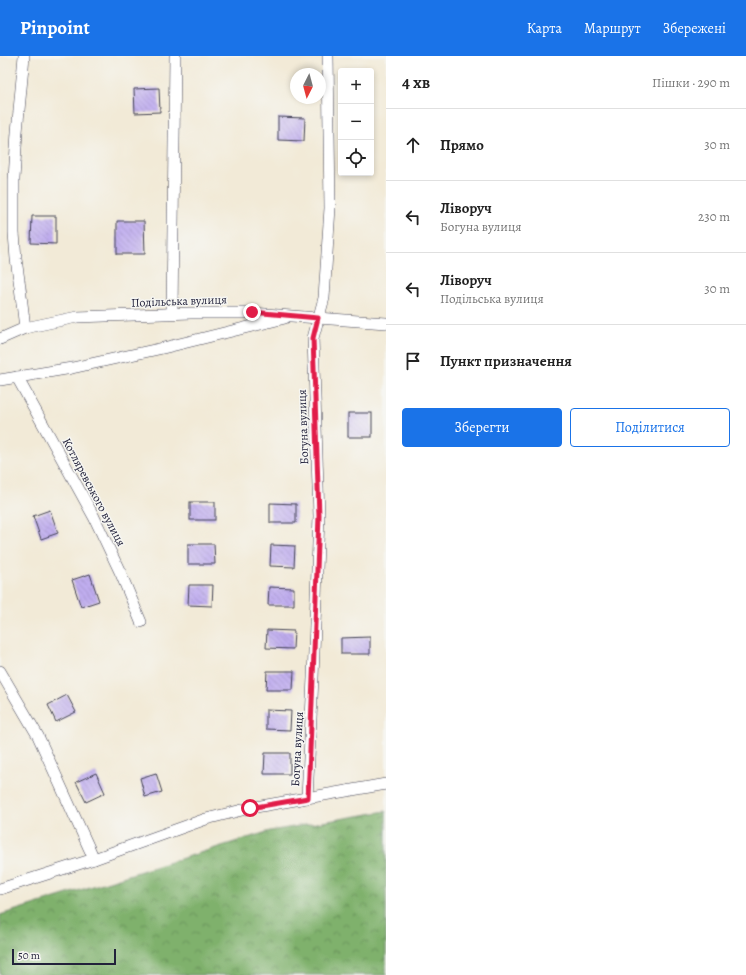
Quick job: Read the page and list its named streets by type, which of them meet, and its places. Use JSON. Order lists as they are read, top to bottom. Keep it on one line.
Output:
{"streets":{"street":["Подільська вулиця","Богуна вулиця","Котляревського вулиця"]},"crossings":[["Подільська вулиця","Богуна вулиця"]],"scale_bar":"50 m","north":"bottom","page":{"header":"Pinpoint","nav":["Карта","Маршрут","Збережені"],"heading":["4 хв","Пішки · 290 m"],"map_buttons":["+","−"],"list":[["Прямо","30 m"],["Ліворуч","Богуна вулиця","230 m"],["Ліворуч","Подільська вулиця","30 m"],"Пункт призначення"],"buttons":["Зберегти","Поділитися"],"scale":"50 m"}}
